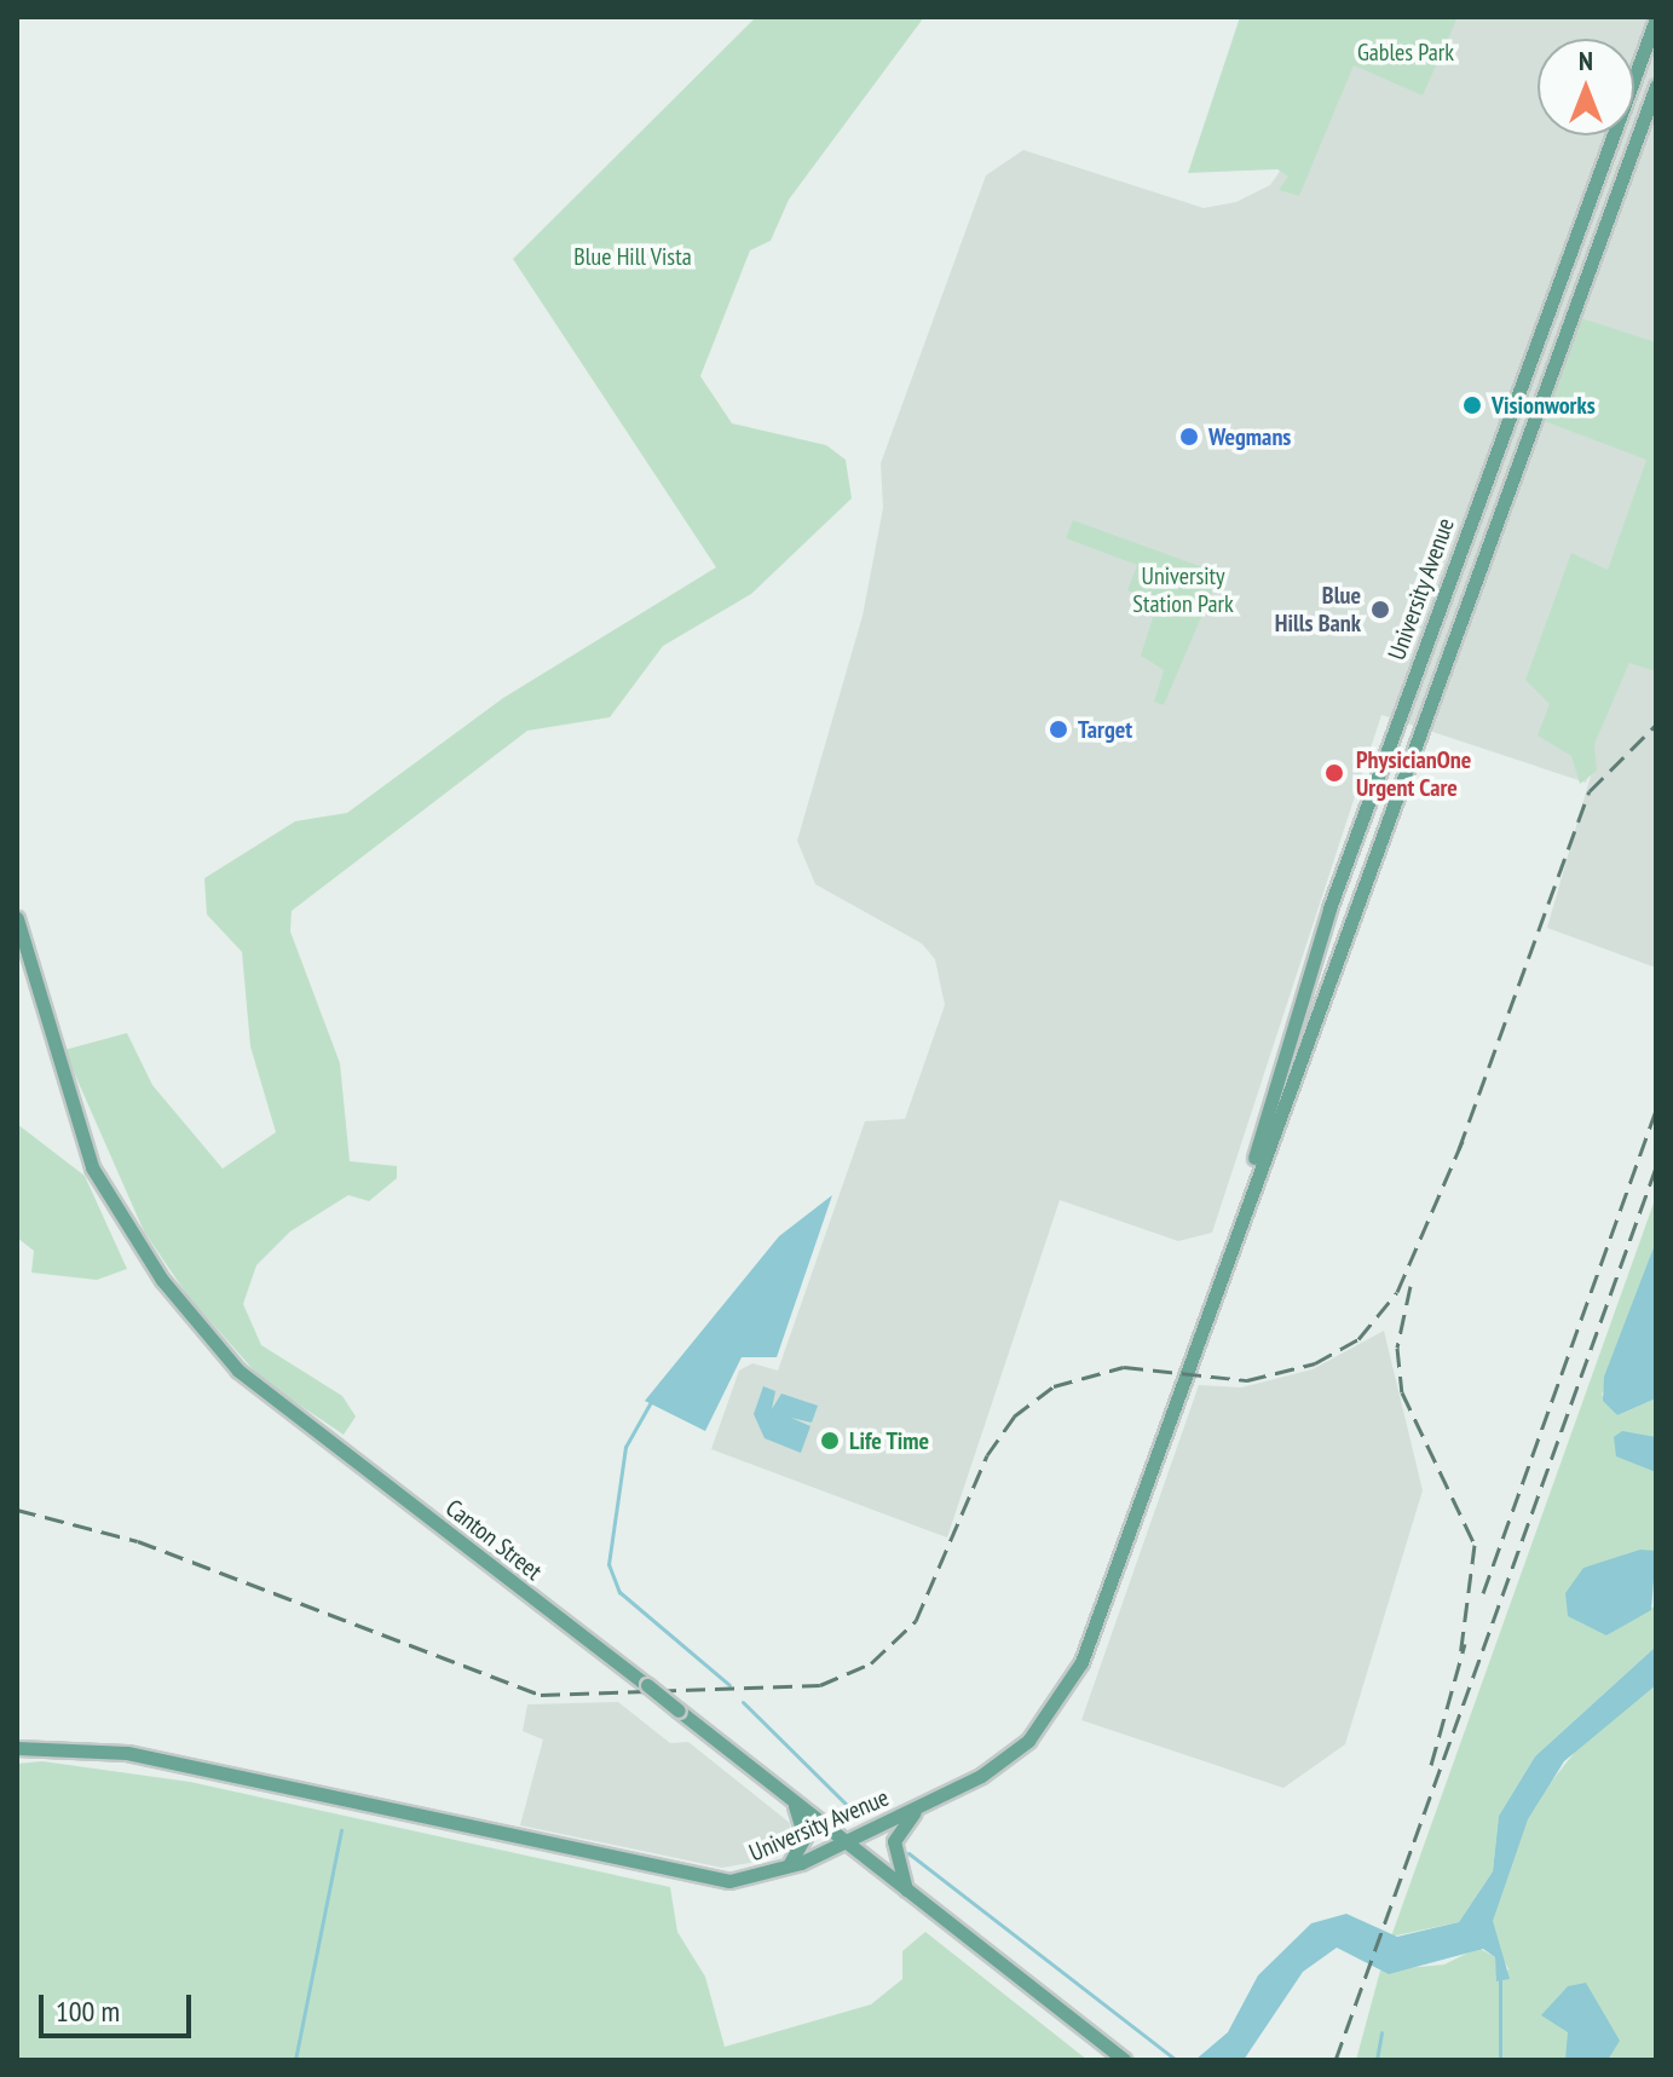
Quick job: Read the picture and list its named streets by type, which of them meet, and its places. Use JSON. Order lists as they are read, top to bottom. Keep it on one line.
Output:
{"streets":{"main road":["University Avenue","Canton Street"]},"crossings":[["University Avenue","Canton Street"]],"parks":["Gables Park","Blue Hill Vista","University Station Park"],"places":["Visionworks","Wegmans","Blue Hills Bank","Target","PhysicianOne Urgent Care","Life Time"],"scale_bar":"100 m","north":"top"}
